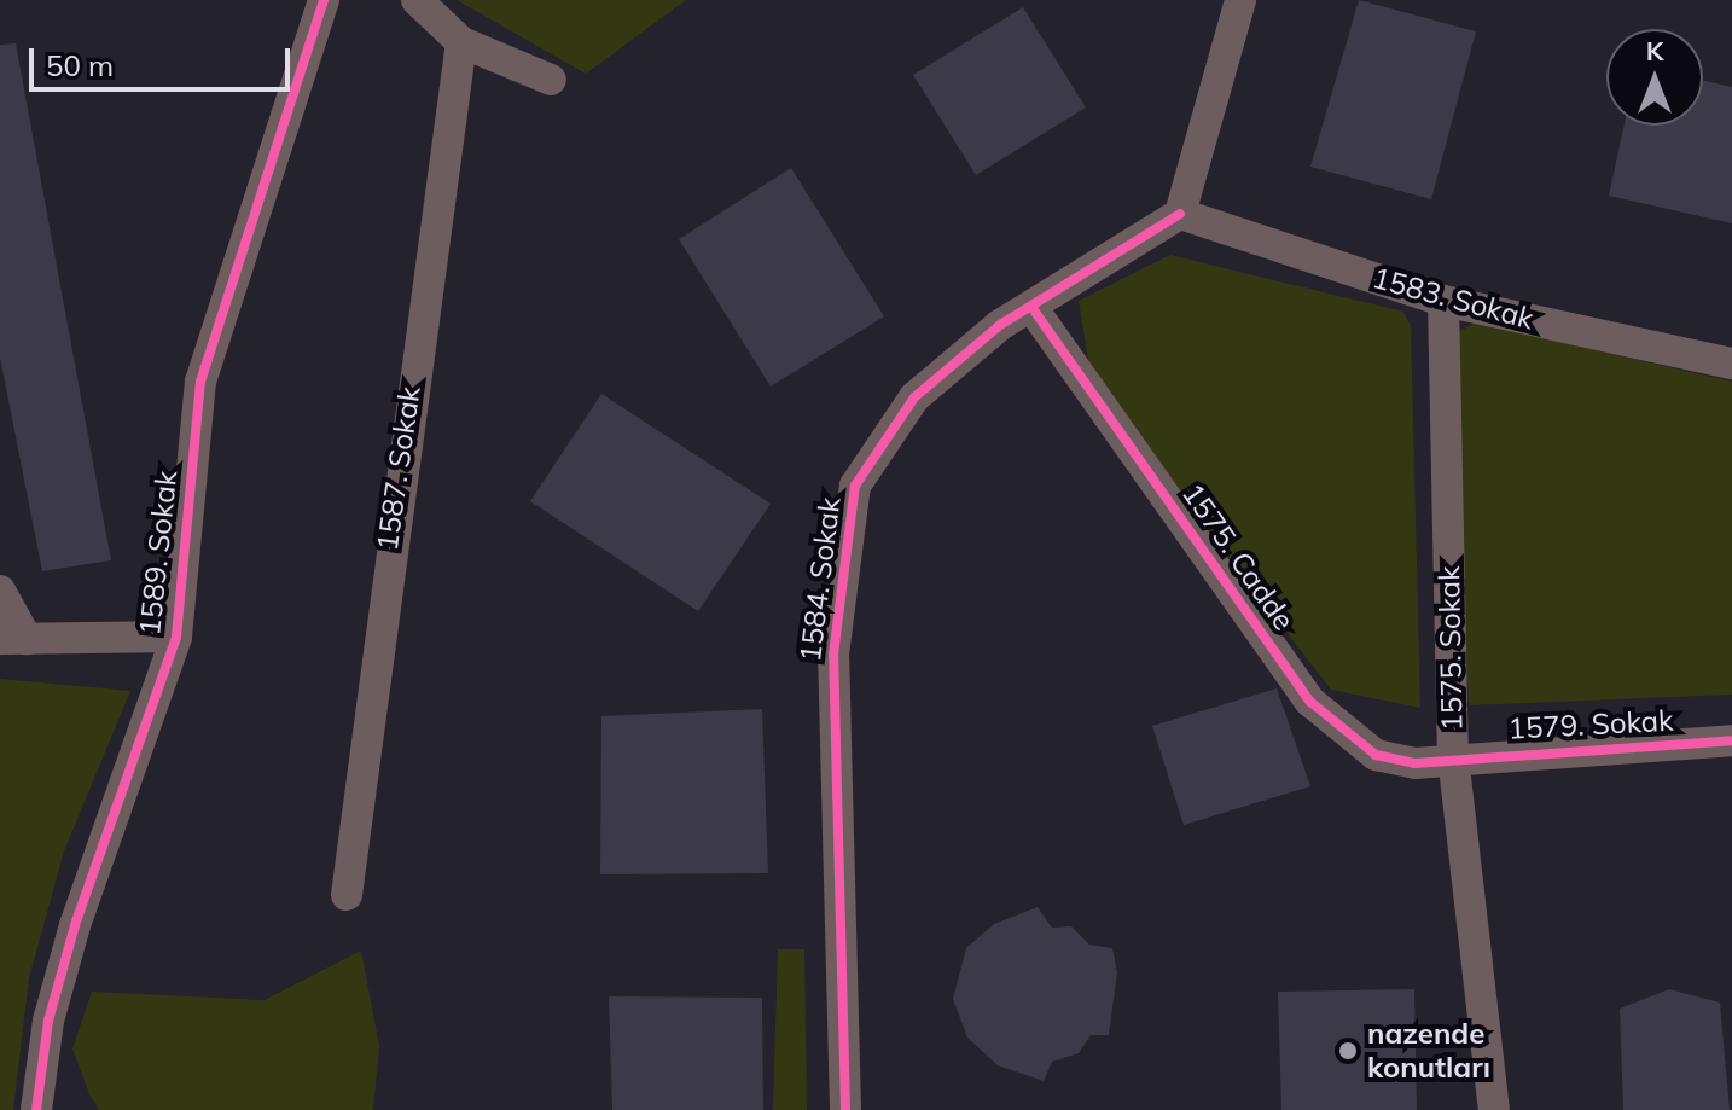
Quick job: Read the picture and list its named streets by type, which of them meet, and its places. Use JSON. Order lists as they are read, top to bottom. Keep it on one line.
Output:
{"streets":{"street":["1583. Sokak","1587. Sokak","1589. Sokak","1575. Cadde","1584. Sokak","1575. Sokak","1579. Sokak"]},"crossings":[["1583. Sokak","1584. Sokak"],["1583. Sokak","1575. Sokak"],["1575. Cadde","1584. Sokak"],["1575. Cadde","1575. Sokak"],["1575. Cadde","1579. Sokak"],["1575. Sokak","1579. Sokak"]],"places":["nazende konutları"],"scale_bar":"50 m","north":"top"}
